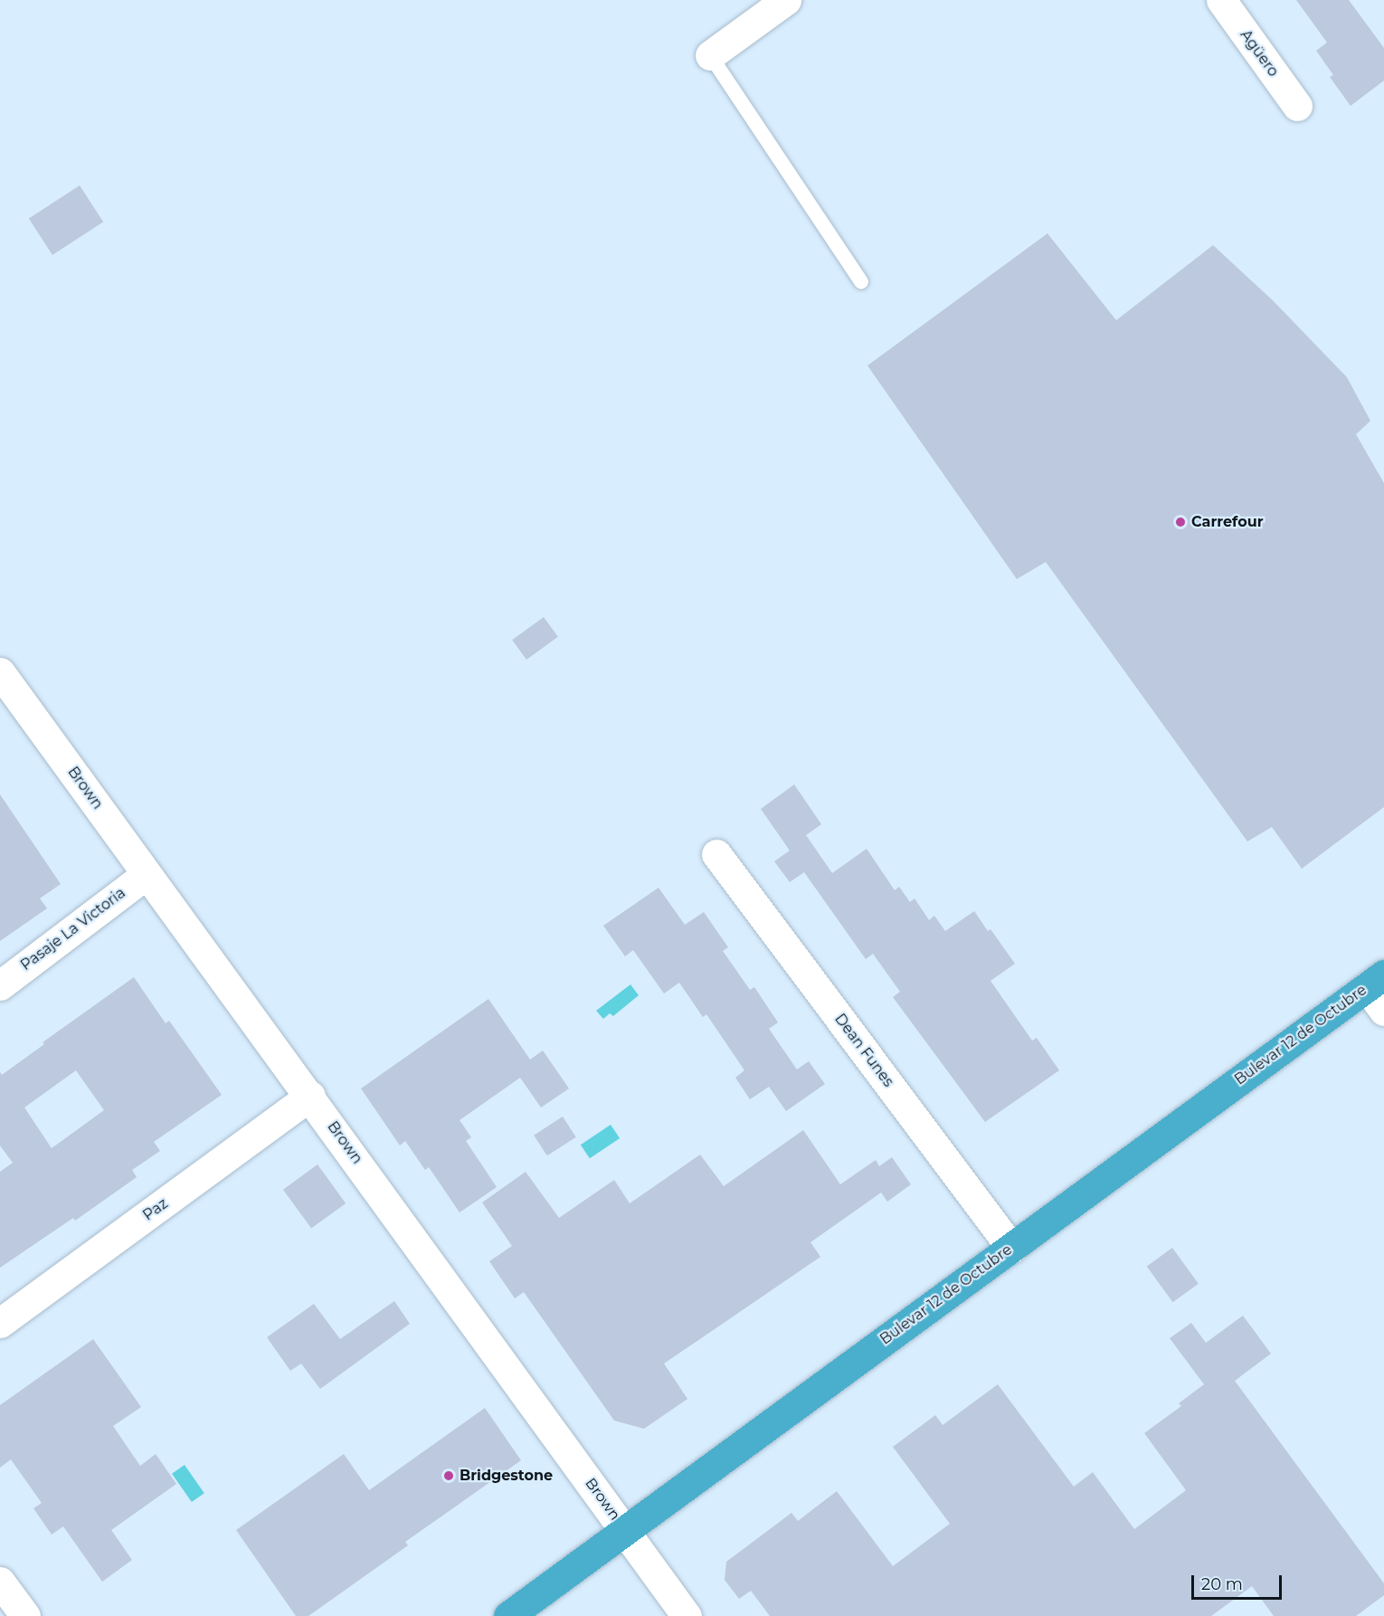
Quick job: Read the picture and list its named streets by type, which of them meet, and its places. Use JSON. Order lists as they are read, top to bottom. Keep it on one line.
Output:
{"streets":{"highway":["Bulevar 12 de Octubre"],"street":["Agüero","Brown","Pasaje La Victoria","Dean Funes","Paz"]},"crossings":[["Brown","Pasaje La Victoria"],["Brown","Bulevar 12 de Octubre"],["Brown","Paz"],["Bulevar 12 de Octubre","Dean Funes"]],"places":["Carrefour","Bridgestone"],"scale_bar":"20 m"}
